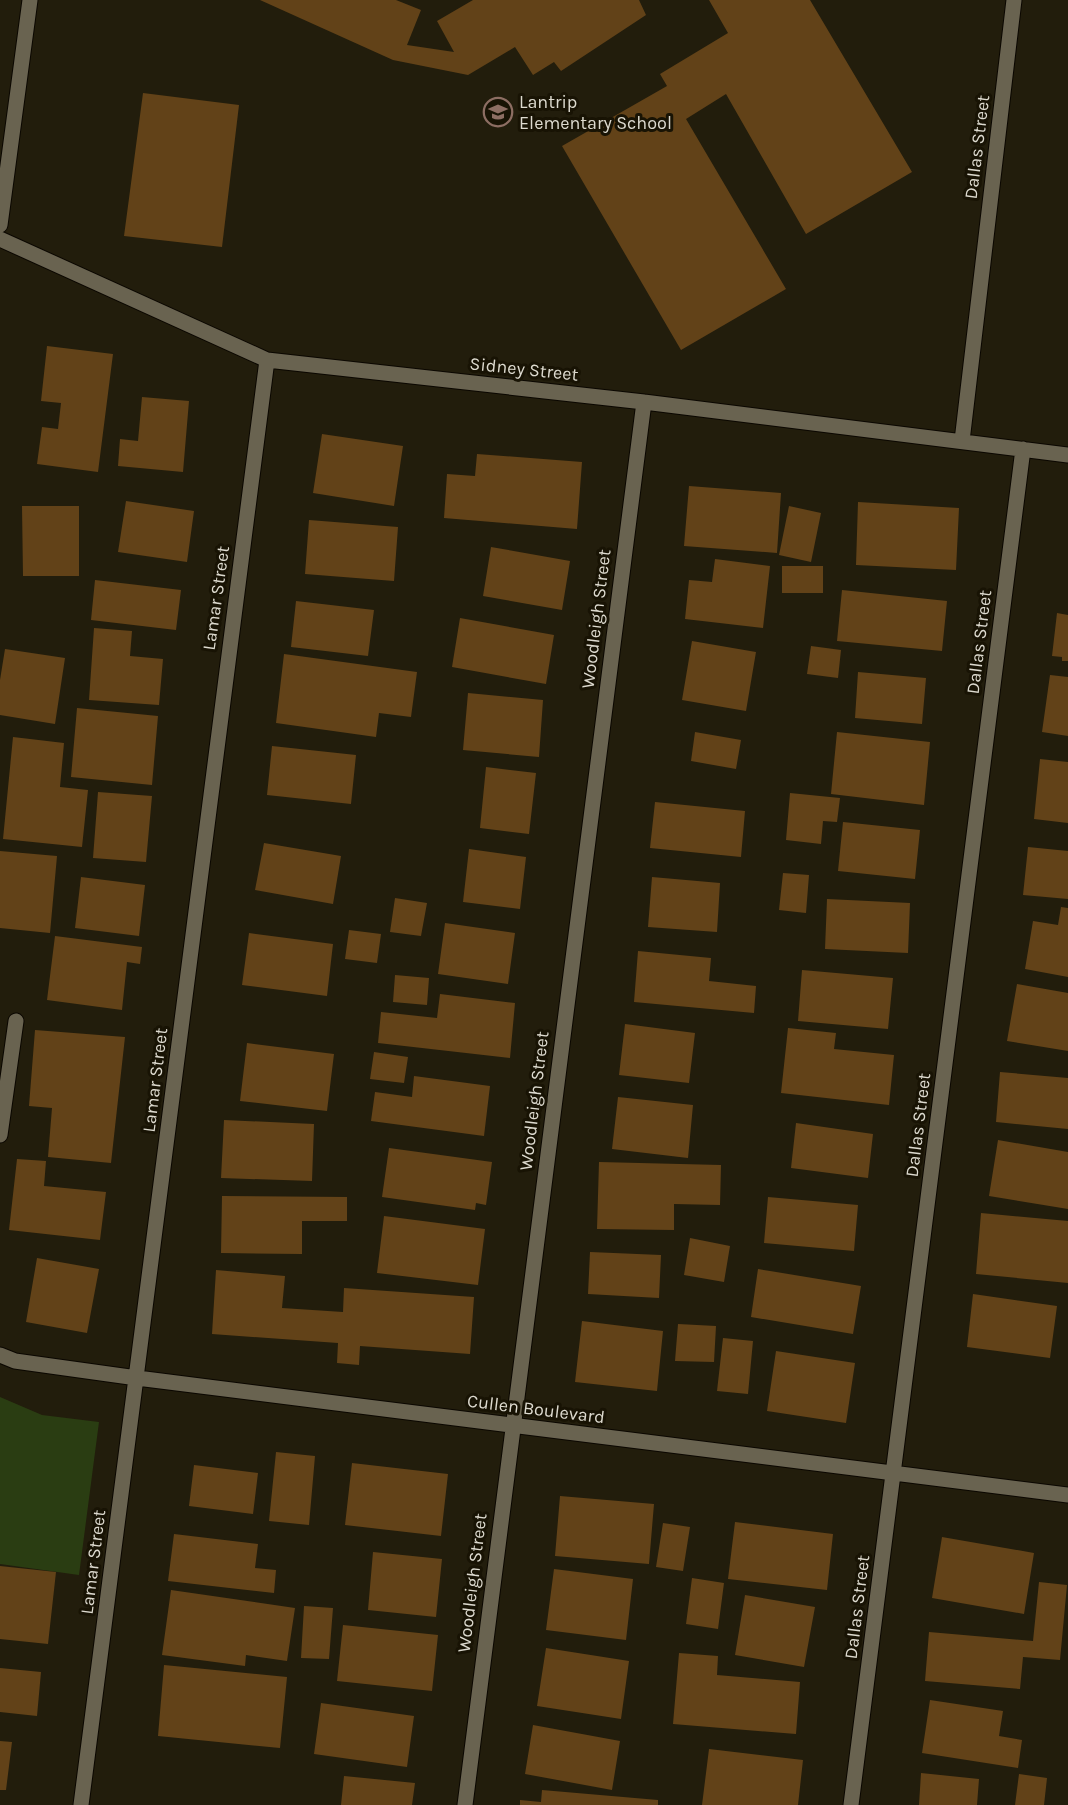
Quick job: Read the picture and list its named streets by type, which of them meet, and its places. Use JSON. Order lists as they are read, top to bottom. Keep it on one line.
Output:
{"streets":{"street":["Dallas Street","Sidney Street","Lamar Street","Woodleigh Street","Cullen Boulevard"]},"crossings":[["Dallas Street","Sidney Street"],["Dallas Street","Cullen Boulevard"],["Sidney Street","Lamar Street"],["Sidney Street","Woodleigh Street"],["Lamar Street","Cullen Boulevard"],["Woodleigh Street","Cullen Boulevard"]],"places":{"school or university":["Lantrip Elementary School"]}}
